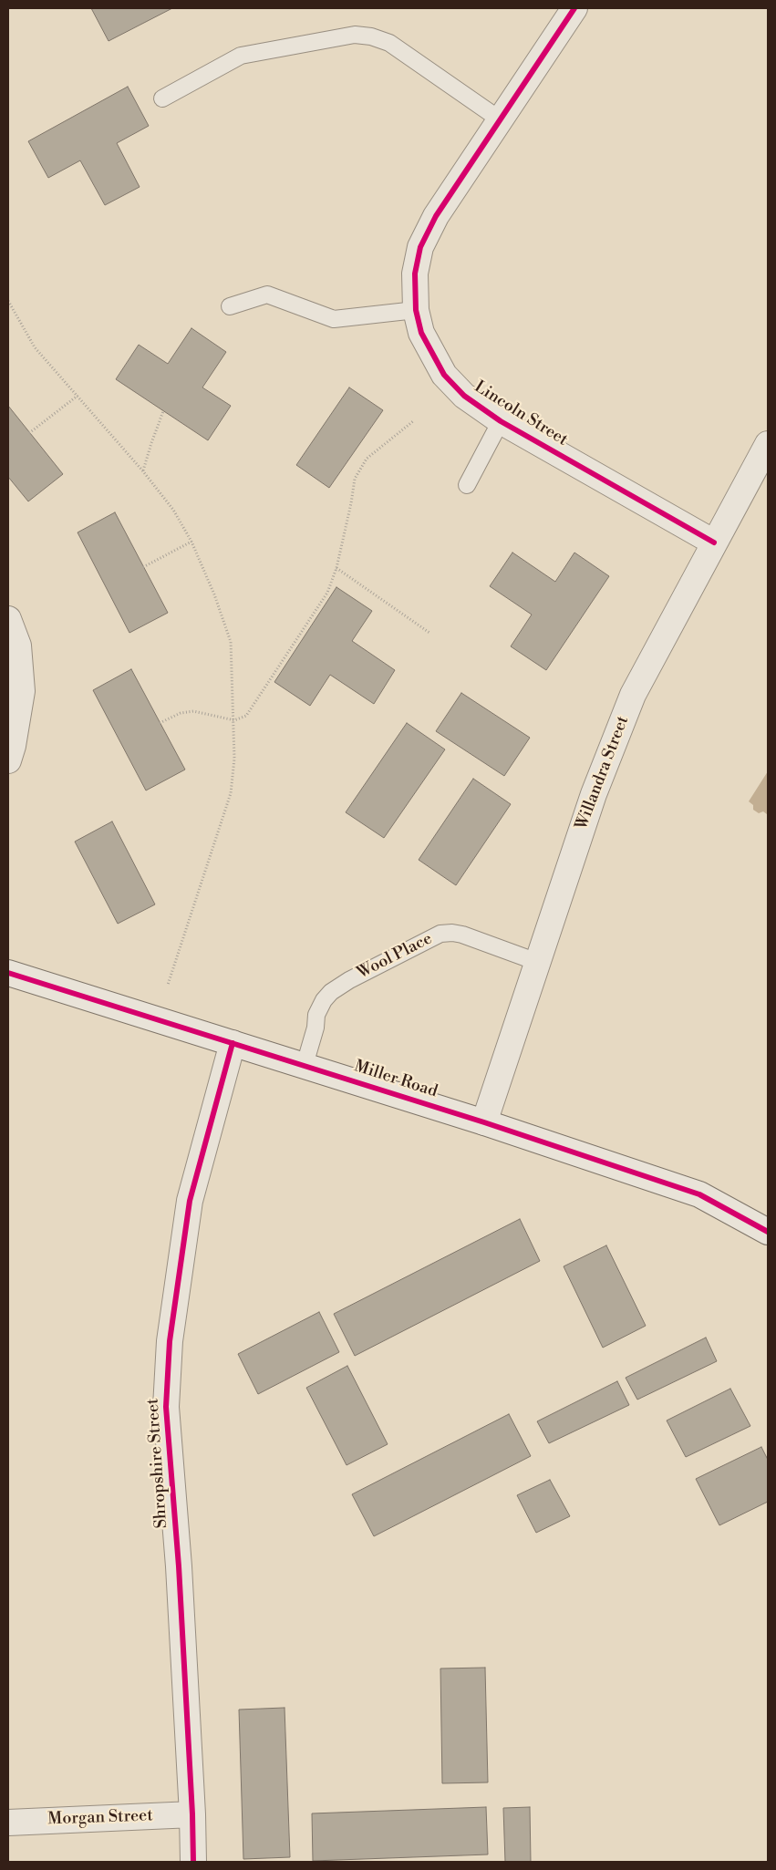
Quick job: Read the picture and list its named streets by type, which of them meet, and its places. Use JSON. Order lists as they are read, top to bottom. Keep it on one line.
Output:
{"streets":{"street":["Lincoln Street","Willandra Street","Miller Road","Shropshire Street","Morgan Street"],"lane":["Wool Place"]},"crossings":[["Lincoln Street","Willandra Street"],["Willandra Street","Wool Place"],["Willandra Street","Miller Road"],["Wool Place","Miller Road"],["Miller Road","Shropshire Street"],["Shropshire Street","Morgan Street"]]}
